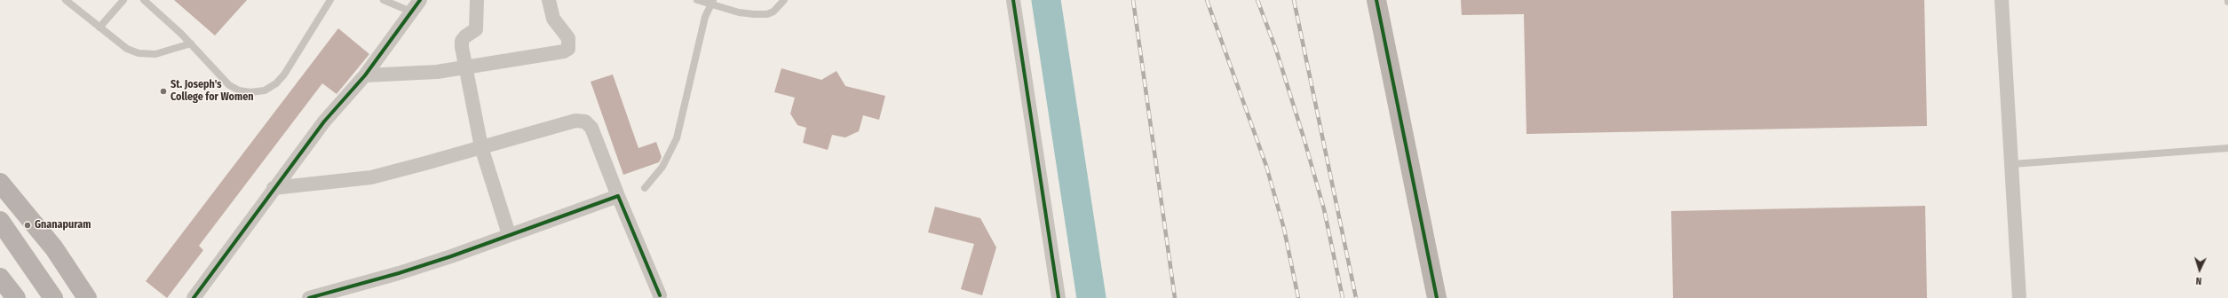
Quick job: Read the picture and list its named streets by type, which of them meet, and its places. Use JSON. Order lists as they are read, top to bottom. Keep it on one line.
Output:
{"places":["St. Joseph's College for Women","Gnanapuram"],"north":"bottom"}
